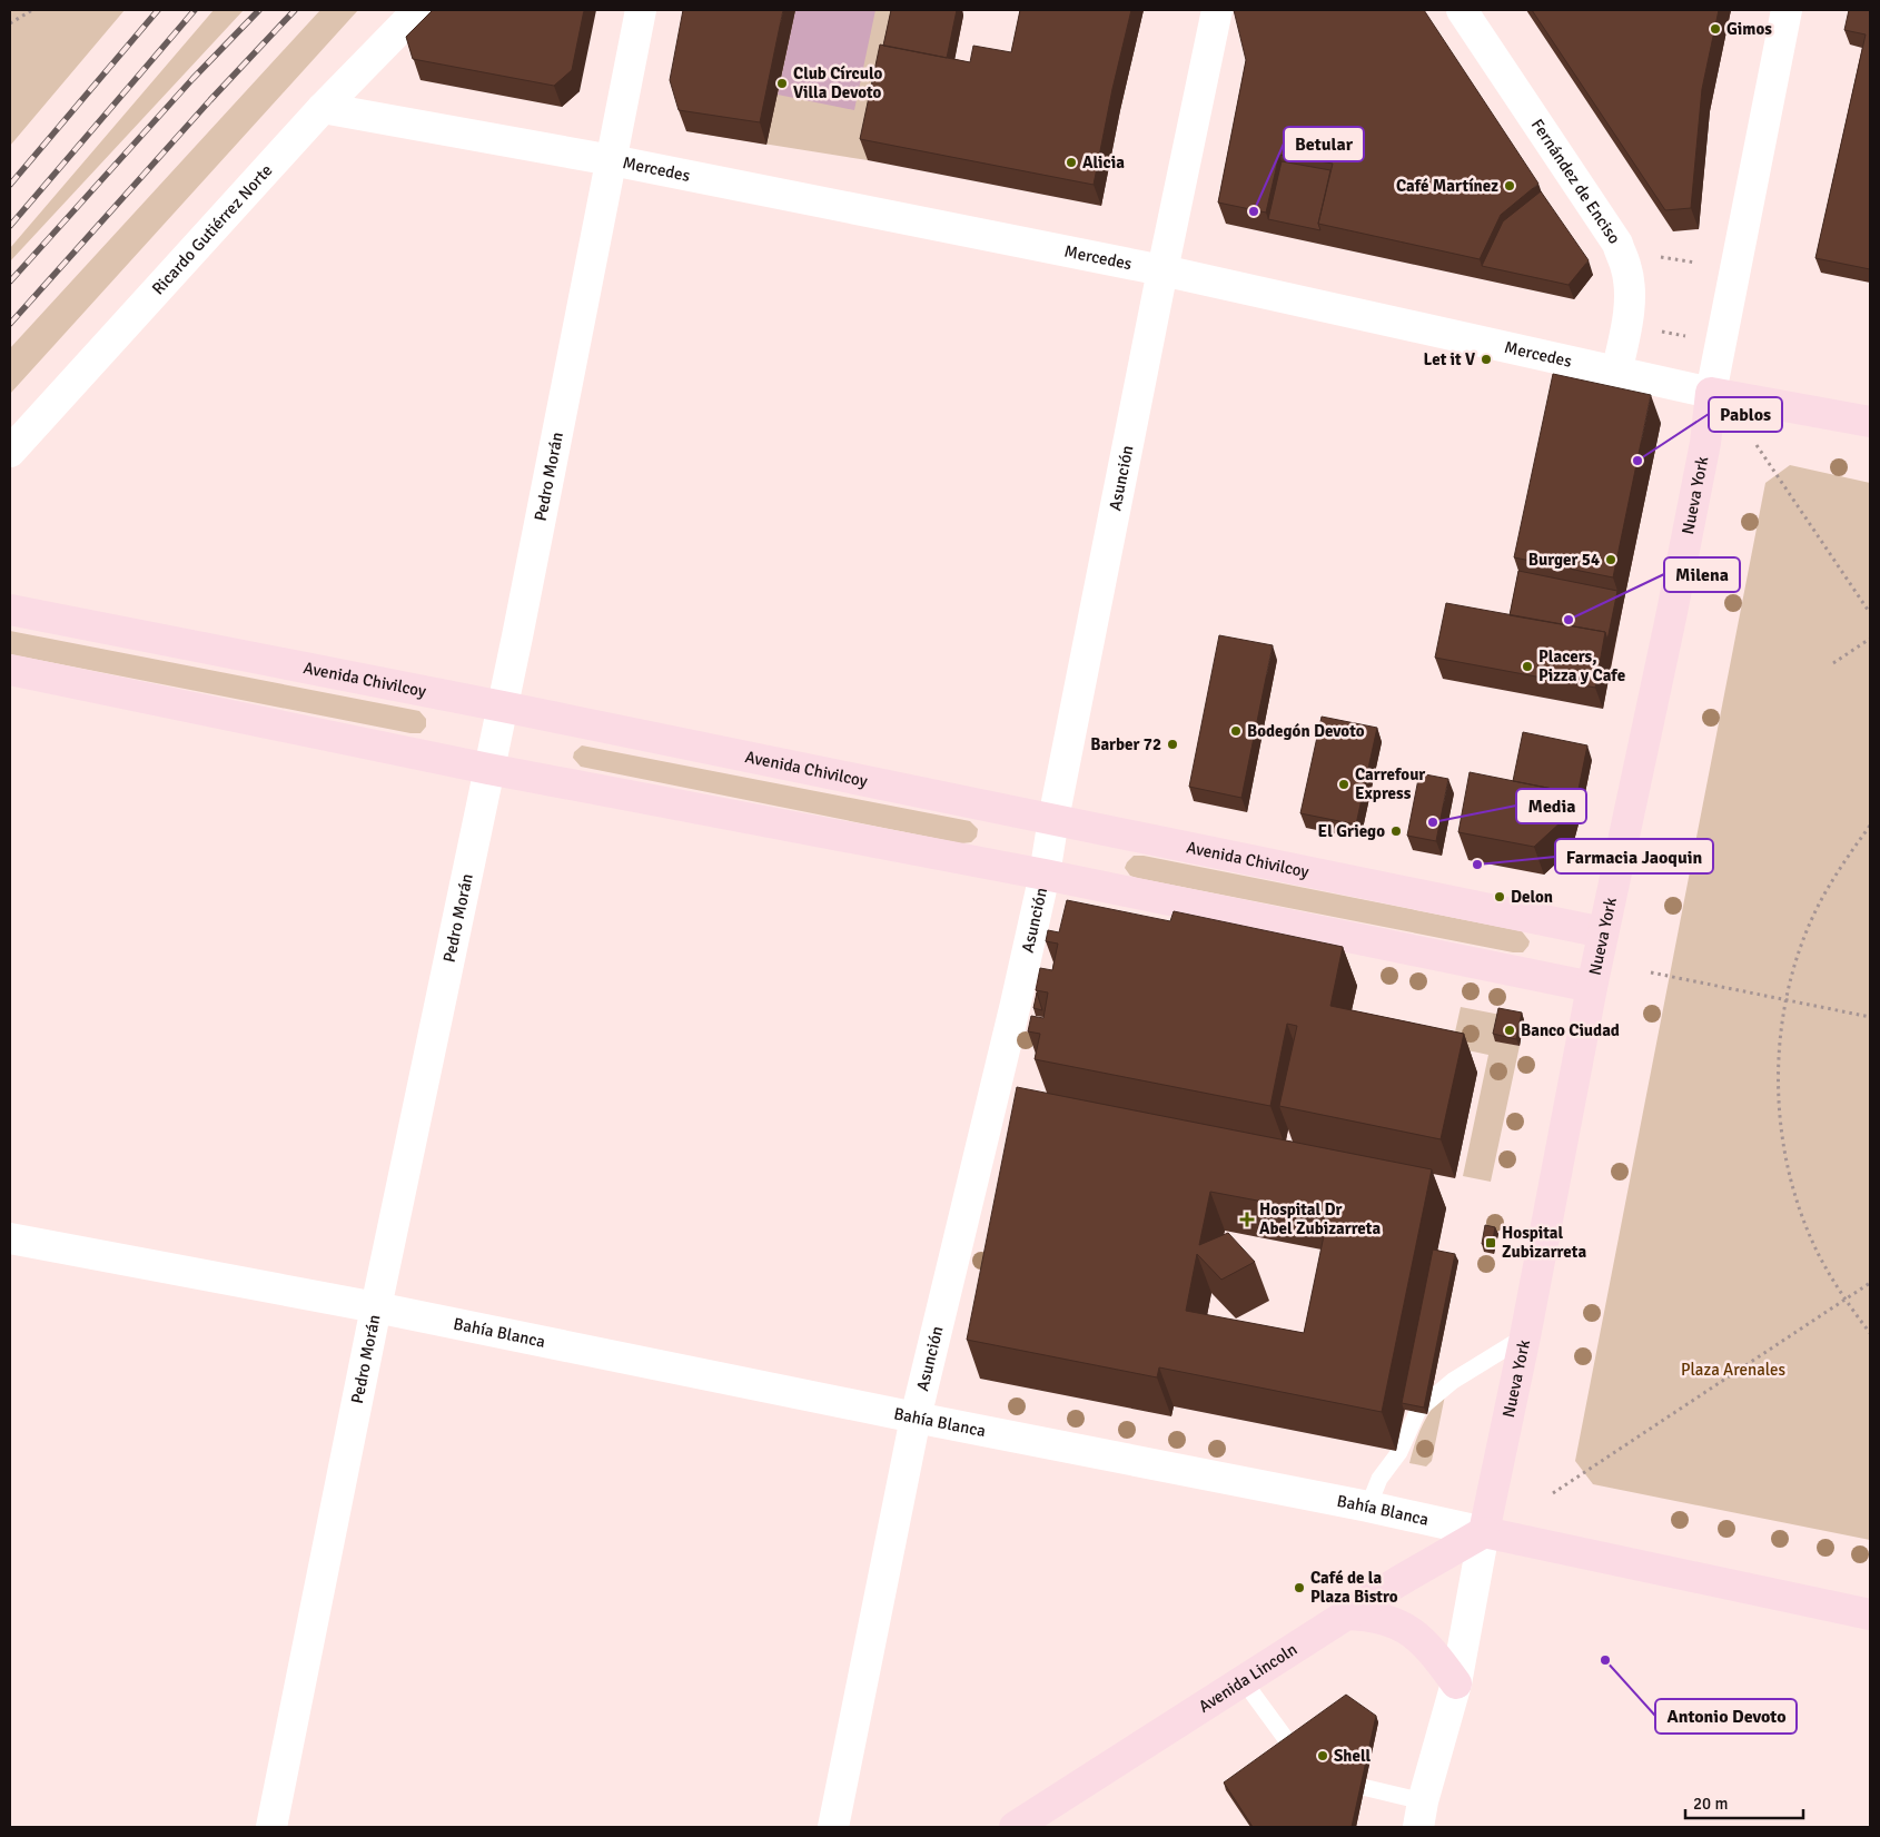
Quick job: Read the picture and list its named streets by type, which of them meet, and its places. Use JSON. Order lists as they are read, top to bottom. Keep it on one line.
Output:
{"streets":{"street":["Mercedes","Fernández de Enciso","Ricardo Gutiérrez Norte","Pedro Morán","Asunción","Nueva York","Avenida Chivilcoy","Bahía Blanca","Avenida Lincoln"]},"crossings":[["Mercedes","Fernández de Enciso"],["Mercedes","Ricardo Gutiérrez Norte"],["Mercedes","Pedro Morán"],["Mercedes","Asunción"],["Mercedes","Nueva York"],["Pedro Morán","Avenida Chivilcoy"],["Pedro Morán","Bahía Blanca"],["Asunción","Avenida Chivilcoy"],["Asunción","Bahía Blanca"],["Nueva York","Avenida Chivilcoy"],["Nueva York","Bahía Blanca"],["Nueva York","Avenida Lincoln"],["Bahía Blanca","Avenida Lincoln"]],"parks":["Plaza Arenales"],"places":{"other":["Gimos","Club Círculo Villa Devoto","Alicia","Café Martínez","Betular","Let it V","Pablos","Burger 54","Milena","Placers, Pizza y Cafe","Bodegón Devoto","Barber 72","Carrefour Express","Media","El Griego","Farmacia Jaoquin","Delon","Banco Ciudad","Café de la Plaza Bistro","Antonio Devoto","Shell"],"health":["Hospital Dr Abel Zubizarreta"],"transit":["Hospital Zubizarreta"]},"scale_bar":"20 m"}
